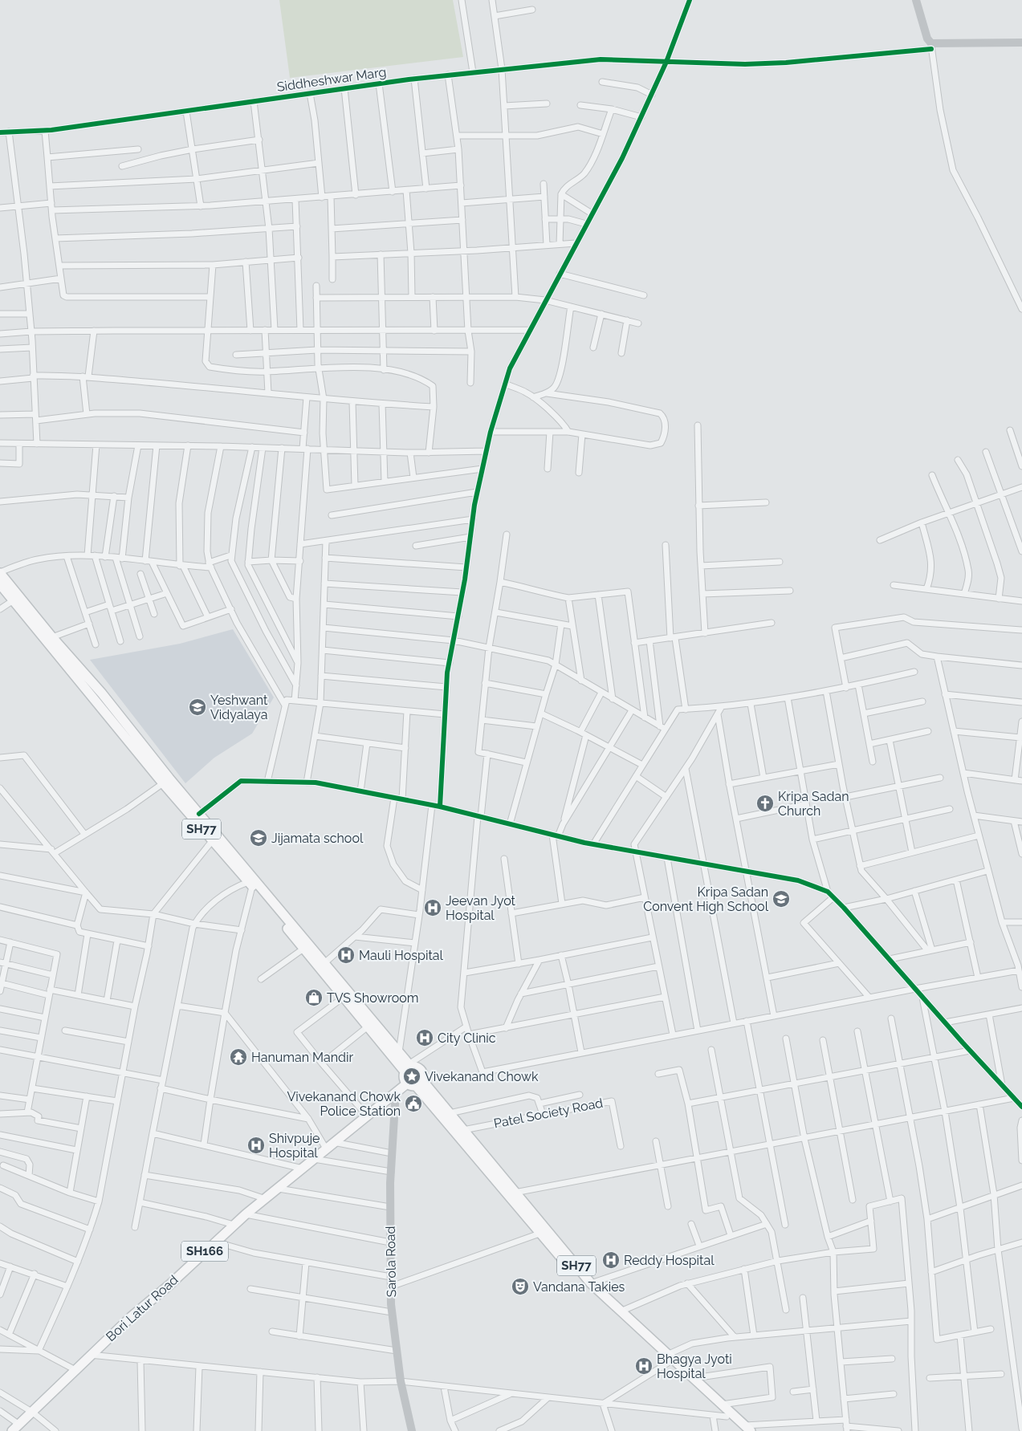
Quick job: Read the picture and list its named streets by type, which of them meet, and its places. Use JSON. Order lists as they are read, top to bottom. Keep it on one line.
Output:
{"streets":{"main road":["SH77","SH166","Sarola Road","Bori Latur Road"],"street":["Siddheshwar Marg","Patel Society Road"]},"crossings":[["SH77","Patel Society Road"],["SH77","Bori Latur Road"],["Sarola Road","Bori Latur Road"]],"places":{"school or university":["Yeshwant Vidyalaya","Jijamata school","Kripa Sadan Convent High School"],"church":["Kripa Sadan Church"],"hospital":["Jeevan Jyot Hospital","Mauli Hospital","City Clinic","Shivpuje Hospital","Reddy Hospital","Bhagya Jyoti Hospital"],"shop":["TVS Showroom"],"temple":["Hanuman Mandir"],"place":["Vivekanand Chowk"],"public building":["Vivekanand Chowk Police Station"],"theatre":["Vandana Takies"]}}
